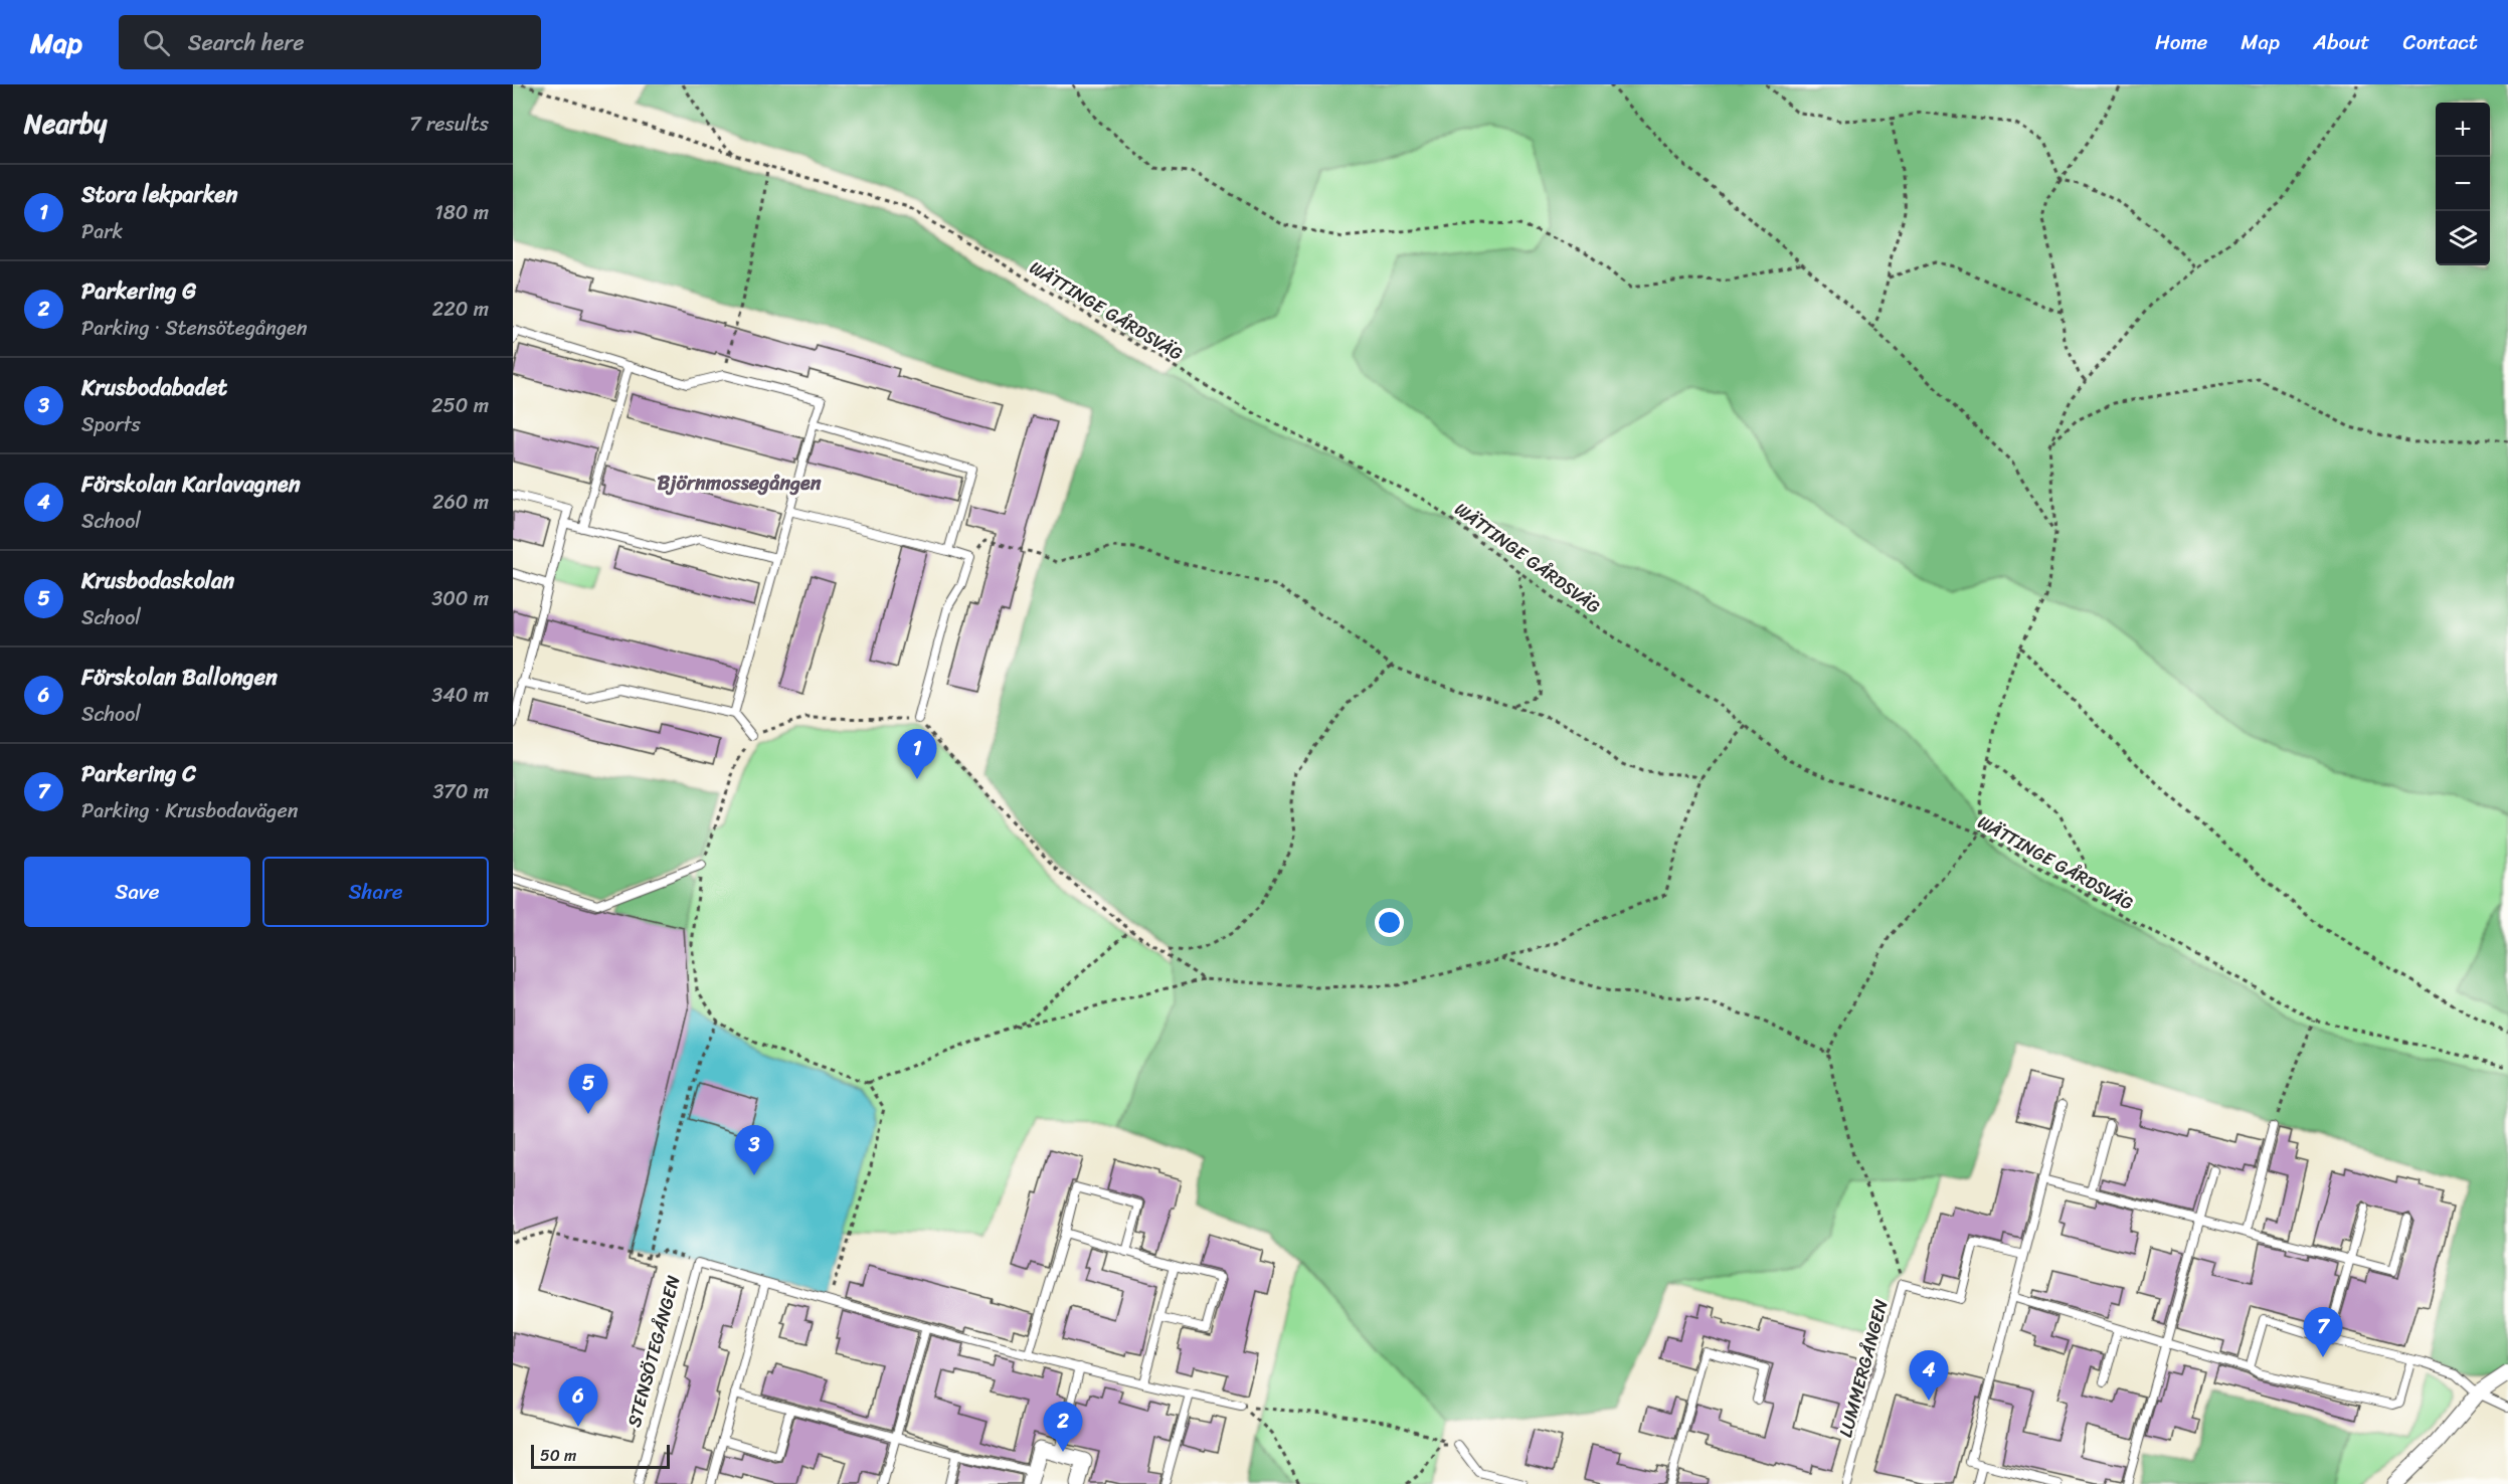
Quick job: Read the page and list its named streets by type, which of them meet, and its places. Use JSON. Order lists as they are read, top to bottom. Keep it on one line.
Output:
{"streets":{"lane":["STENSÖTEGÅNGEN","LUMMERGÅNGEN"],"path":["WÄTTINGE GÅRDSVÄG"]},"districts":["Björnmossegången"],"scale_bar":"50 m","page":{"header":"Map","search":"Search here","nav":["Home","Map","About","Contact"],"heading":["Nearby","7 results"],"map_buttons":["+","−"],"list":[{"mark":"1","name":"Stora lekparken","note":"Park","value":"180 m"},{"mark":"2","name":"Parkering G","note":"Parking · Stensötegången","value":"220 m"},{"mark":"3","name":"Krusbodabadet","note":"Sports","value":"250 m"},{"mark":"4","name":"Förskolan Karlavagnen","note":"School","value":"260 m"},{"mark":"5","name":"Krusbodaskolan","note":"School","value":"300 m"},{"mark":"6","name":"Förskolan Ballongen","note":"School","value":"340 m"},{"mark":"7","name":"Parkering C","note":"Parking · Krusbodavägen","value":"370 m"}],"pins":["1","5","3","7","4","6","2"],"buttons":["Save","Share"],"scale":"50 m"}}
